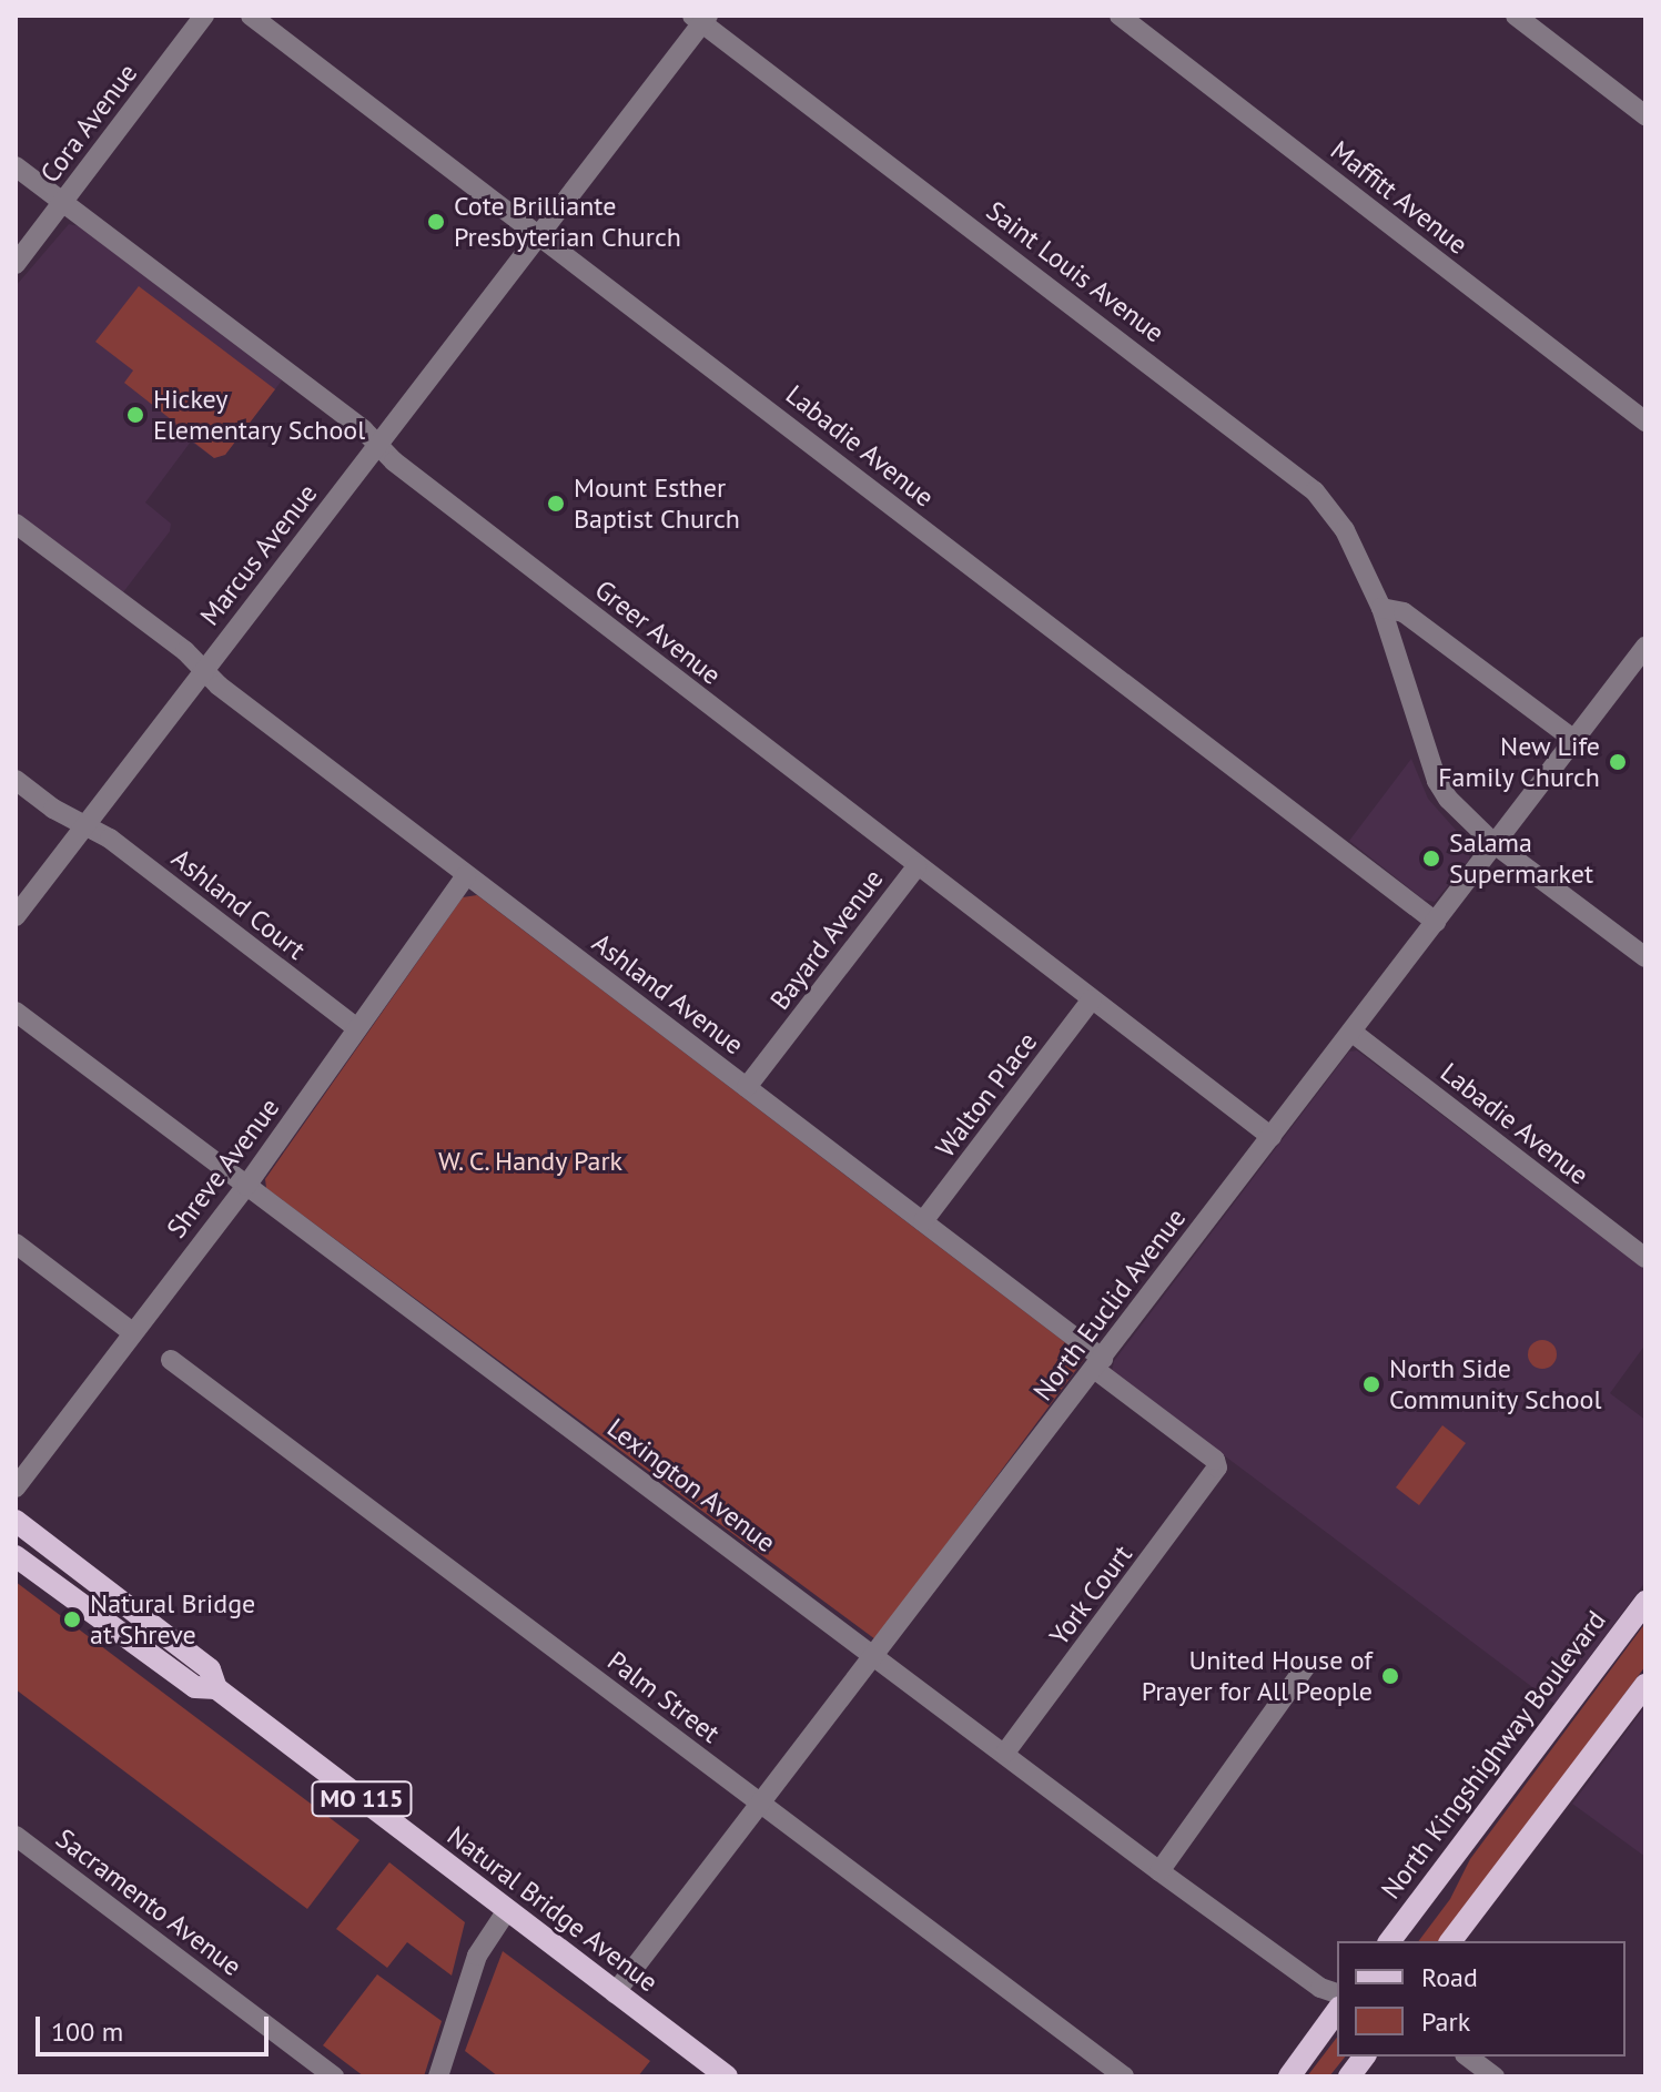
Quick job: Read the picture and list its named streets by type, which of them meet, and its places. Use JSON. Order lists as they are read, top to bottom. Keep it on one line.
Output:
{"streets":{"main road":["North Kingshighway Boulevard","MO 115","Natural Bridge Avenue"],"street":["Cora Avenue","Maffitt Avenue","Saint Louis Avenue","Labadie Avenue","Marcus Avenue","Greer Avenue","Ashland Court","Bayard Avenue","Ashland Avenue","Walton Place","Shreve Avenue","North Euclid Avenue","Lexington Avenue","York Court","Palm Street","Sacramento Avenue"]},"crossings":[["Cora Avenue","Greer Avenue"],["Saint Louis Avenue","Marcus Avenue"],["Saint Louis Avenue","North Euclid Avenue"],["Labadie Avenue","Marcus Avenue"],["Labadie Avenue","North Euclid Avenue"],["Marcus Avenue","Greer Avenue"],["Marcus Avenue","Ashland Court"],["Marcus Avenue","Ashland Avenue"],["Greer Avenue","Bayard Avenue"],["Greer Avenue","Walton Place"],["Greer Avenue","North Euclid Avenue"],["Ashland Court","Shreve Avenue"],["Bayard Avenue","Ashland Avenue"],["Ashland Avenue","Walton Place"],["Ashland Avenue","Shreve Avenue"],["Ashland Avenue","North Euclid Avenue"],["Ashland Avenue","York Court"],["Shreve Avenue","Lexington Avenue"],["North Euclid Avenue","Lexington Avenue"],["North Euclid Avenue","Palm Street"],["North Euclid Avenue","Natural Bridge Avenue"],["Lexington Avenue","York Court"]],"parks":["W. C. Handy Park"],"places":["Cote Brilliante Presbyterian Church","Hickey Elementary School","Mount Esther Baptist Church","New Life Family Church","Salama Supermarket","North Side Community School","Natural Bridge at Shreve","United House of Prayer for All People"],"legend":["Road","Park"],"scale_bar":"100 m"}
